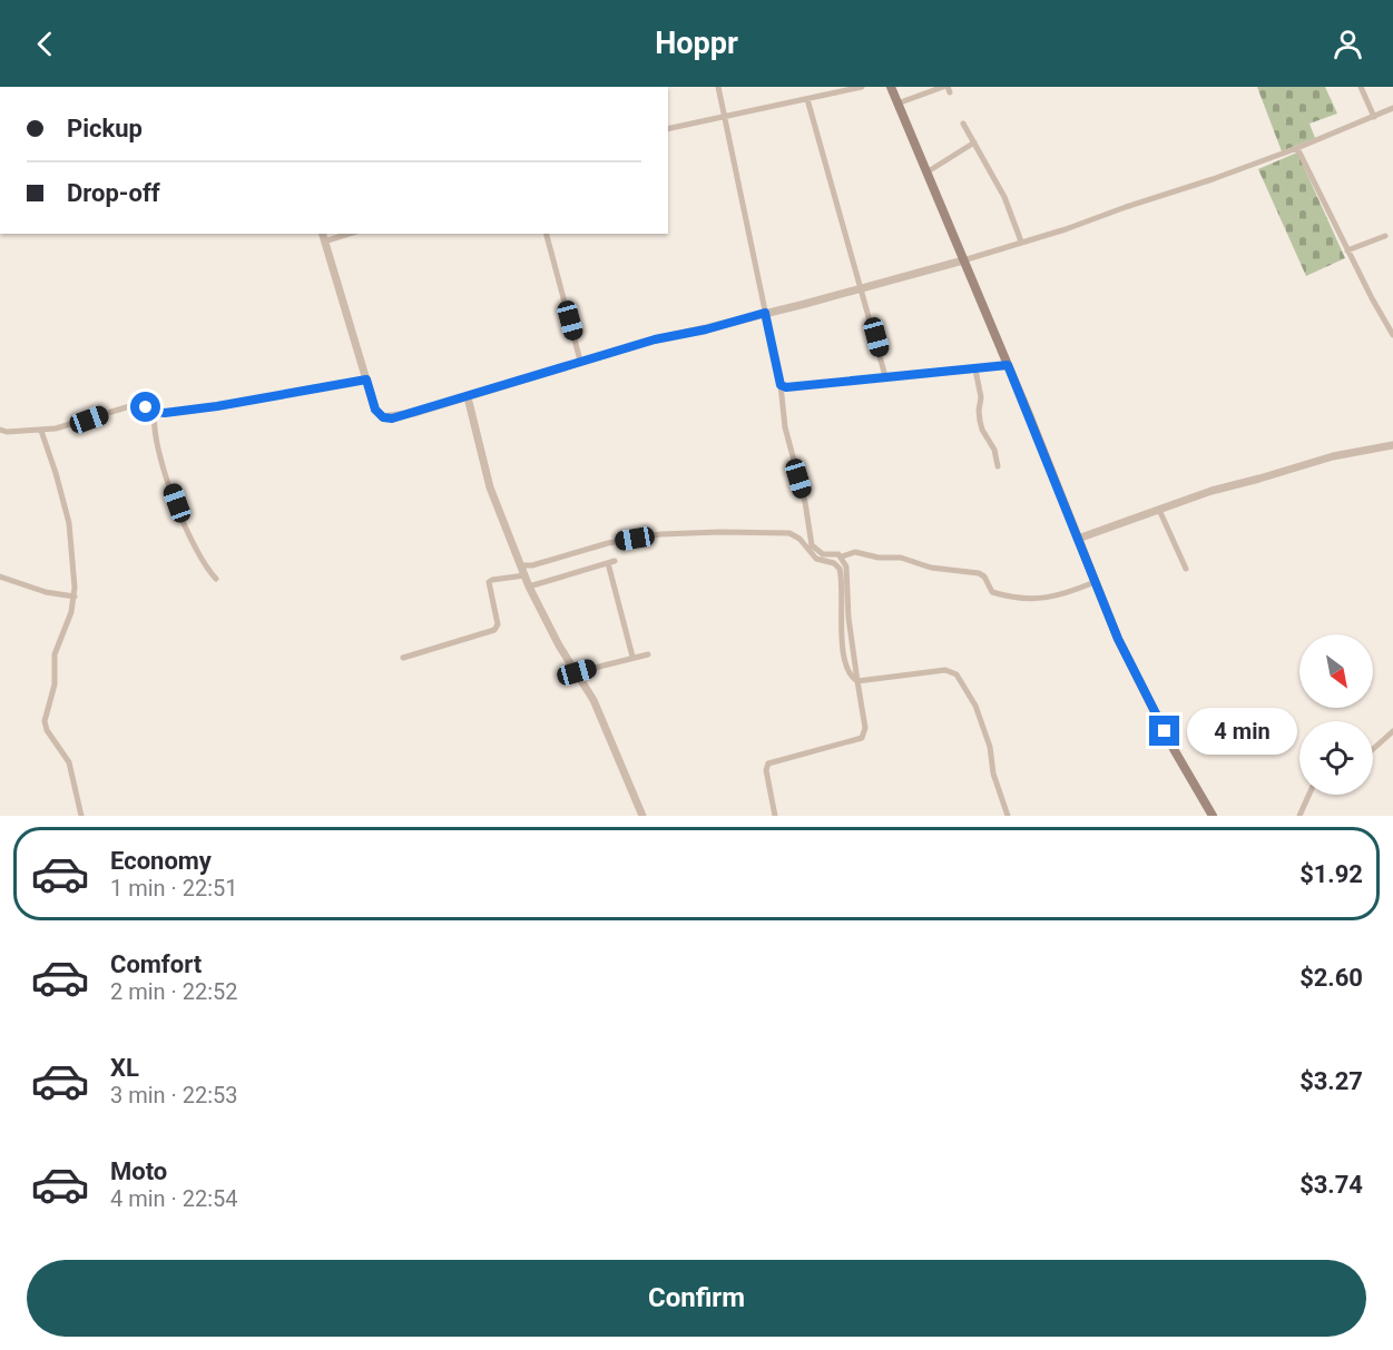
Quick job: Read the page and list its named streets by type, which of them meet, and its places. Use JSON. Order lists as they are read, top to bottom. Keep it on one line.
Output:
{"north":"bottom right","page":{"header":"Hoppr","banner":["Pickup","Drop-off"],"bubble":"4 min","list":[{"name":"Economy","note":"1 min · 22:51","value":"$1.92"},{"name":"Comfort","note":"2 min · 22:52","value":"$2.60"},{"name":"XL","note":"3 min · 22:53","value":"$3.27"},{"name":"Moto","note":"4 min · 22:54","value":"$3.74"}],"buttons":"Confirm"}}
